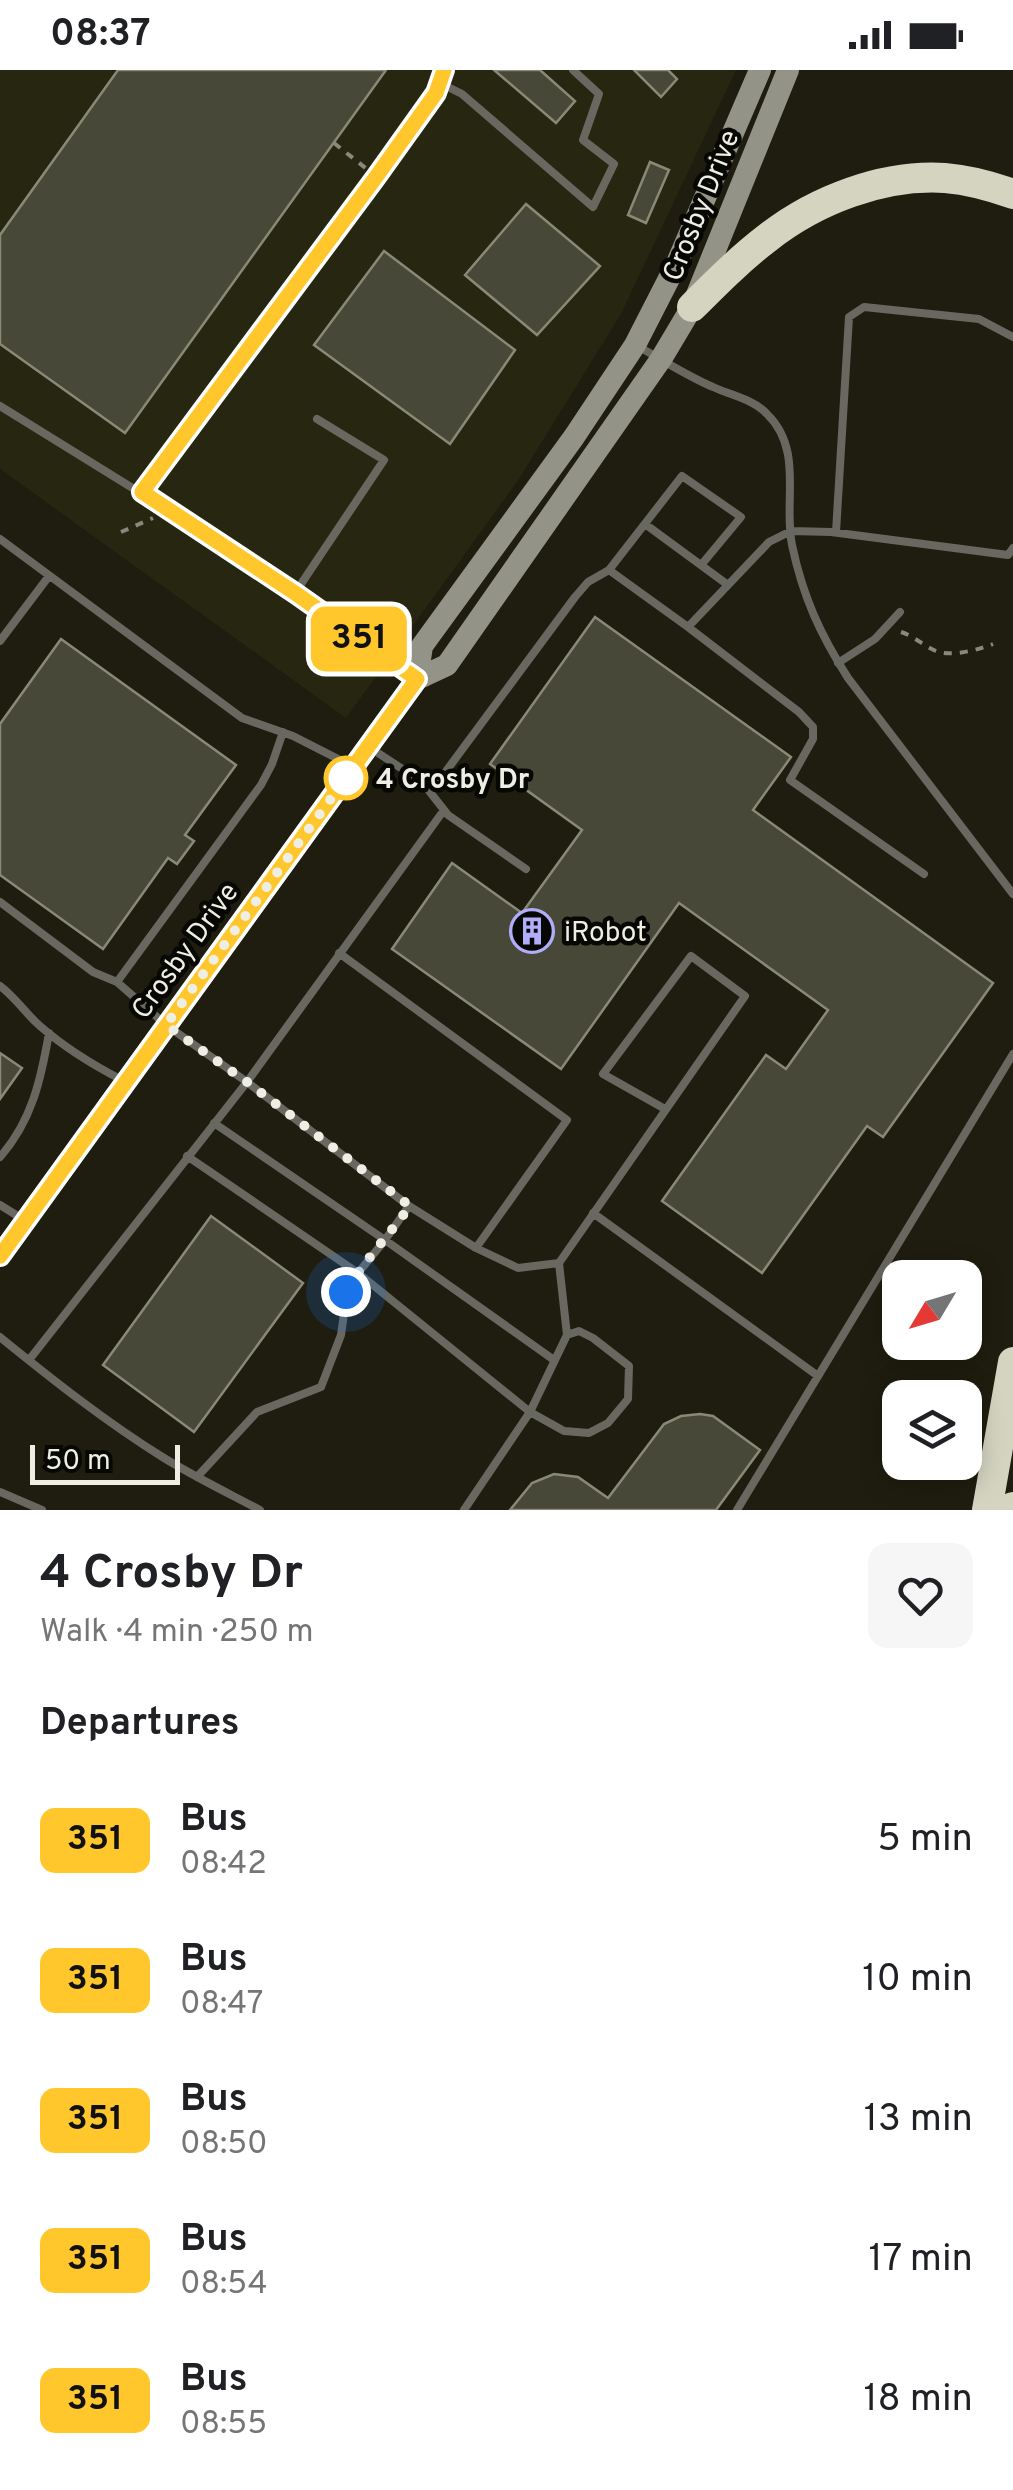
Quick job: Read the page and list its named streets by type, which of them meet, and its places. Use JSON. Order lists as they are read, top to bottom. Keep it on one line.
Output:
{"streets":{"main road":["Crosby Drive"]},"places":{"other":["4 Crosby Dr"],"building":["iRobot"]},"lines":["bus line 351"],"scale_bar":"50 m","north":"bottom left","page":{"status":"08:37","on_map":"351","scale":"50 m","heading":[["4 Crosby Dr","Walk · 4 min · 250 m"],"Departures"],"list":[{"mark":"351","name":"Bus","note":"08:42","value":"5 min"},{"mark":"351","name":"Bus","note":"08:47","value":"10 min"},{"mark":"351","name":"Bus","note":"08:50","value":"13 min"},{"mark":"351","name":"Bus","note":"08:54","value":"17 min"},{"mark":"351","name":"Bus","note":"08:55","value":"18 min"}]}}
